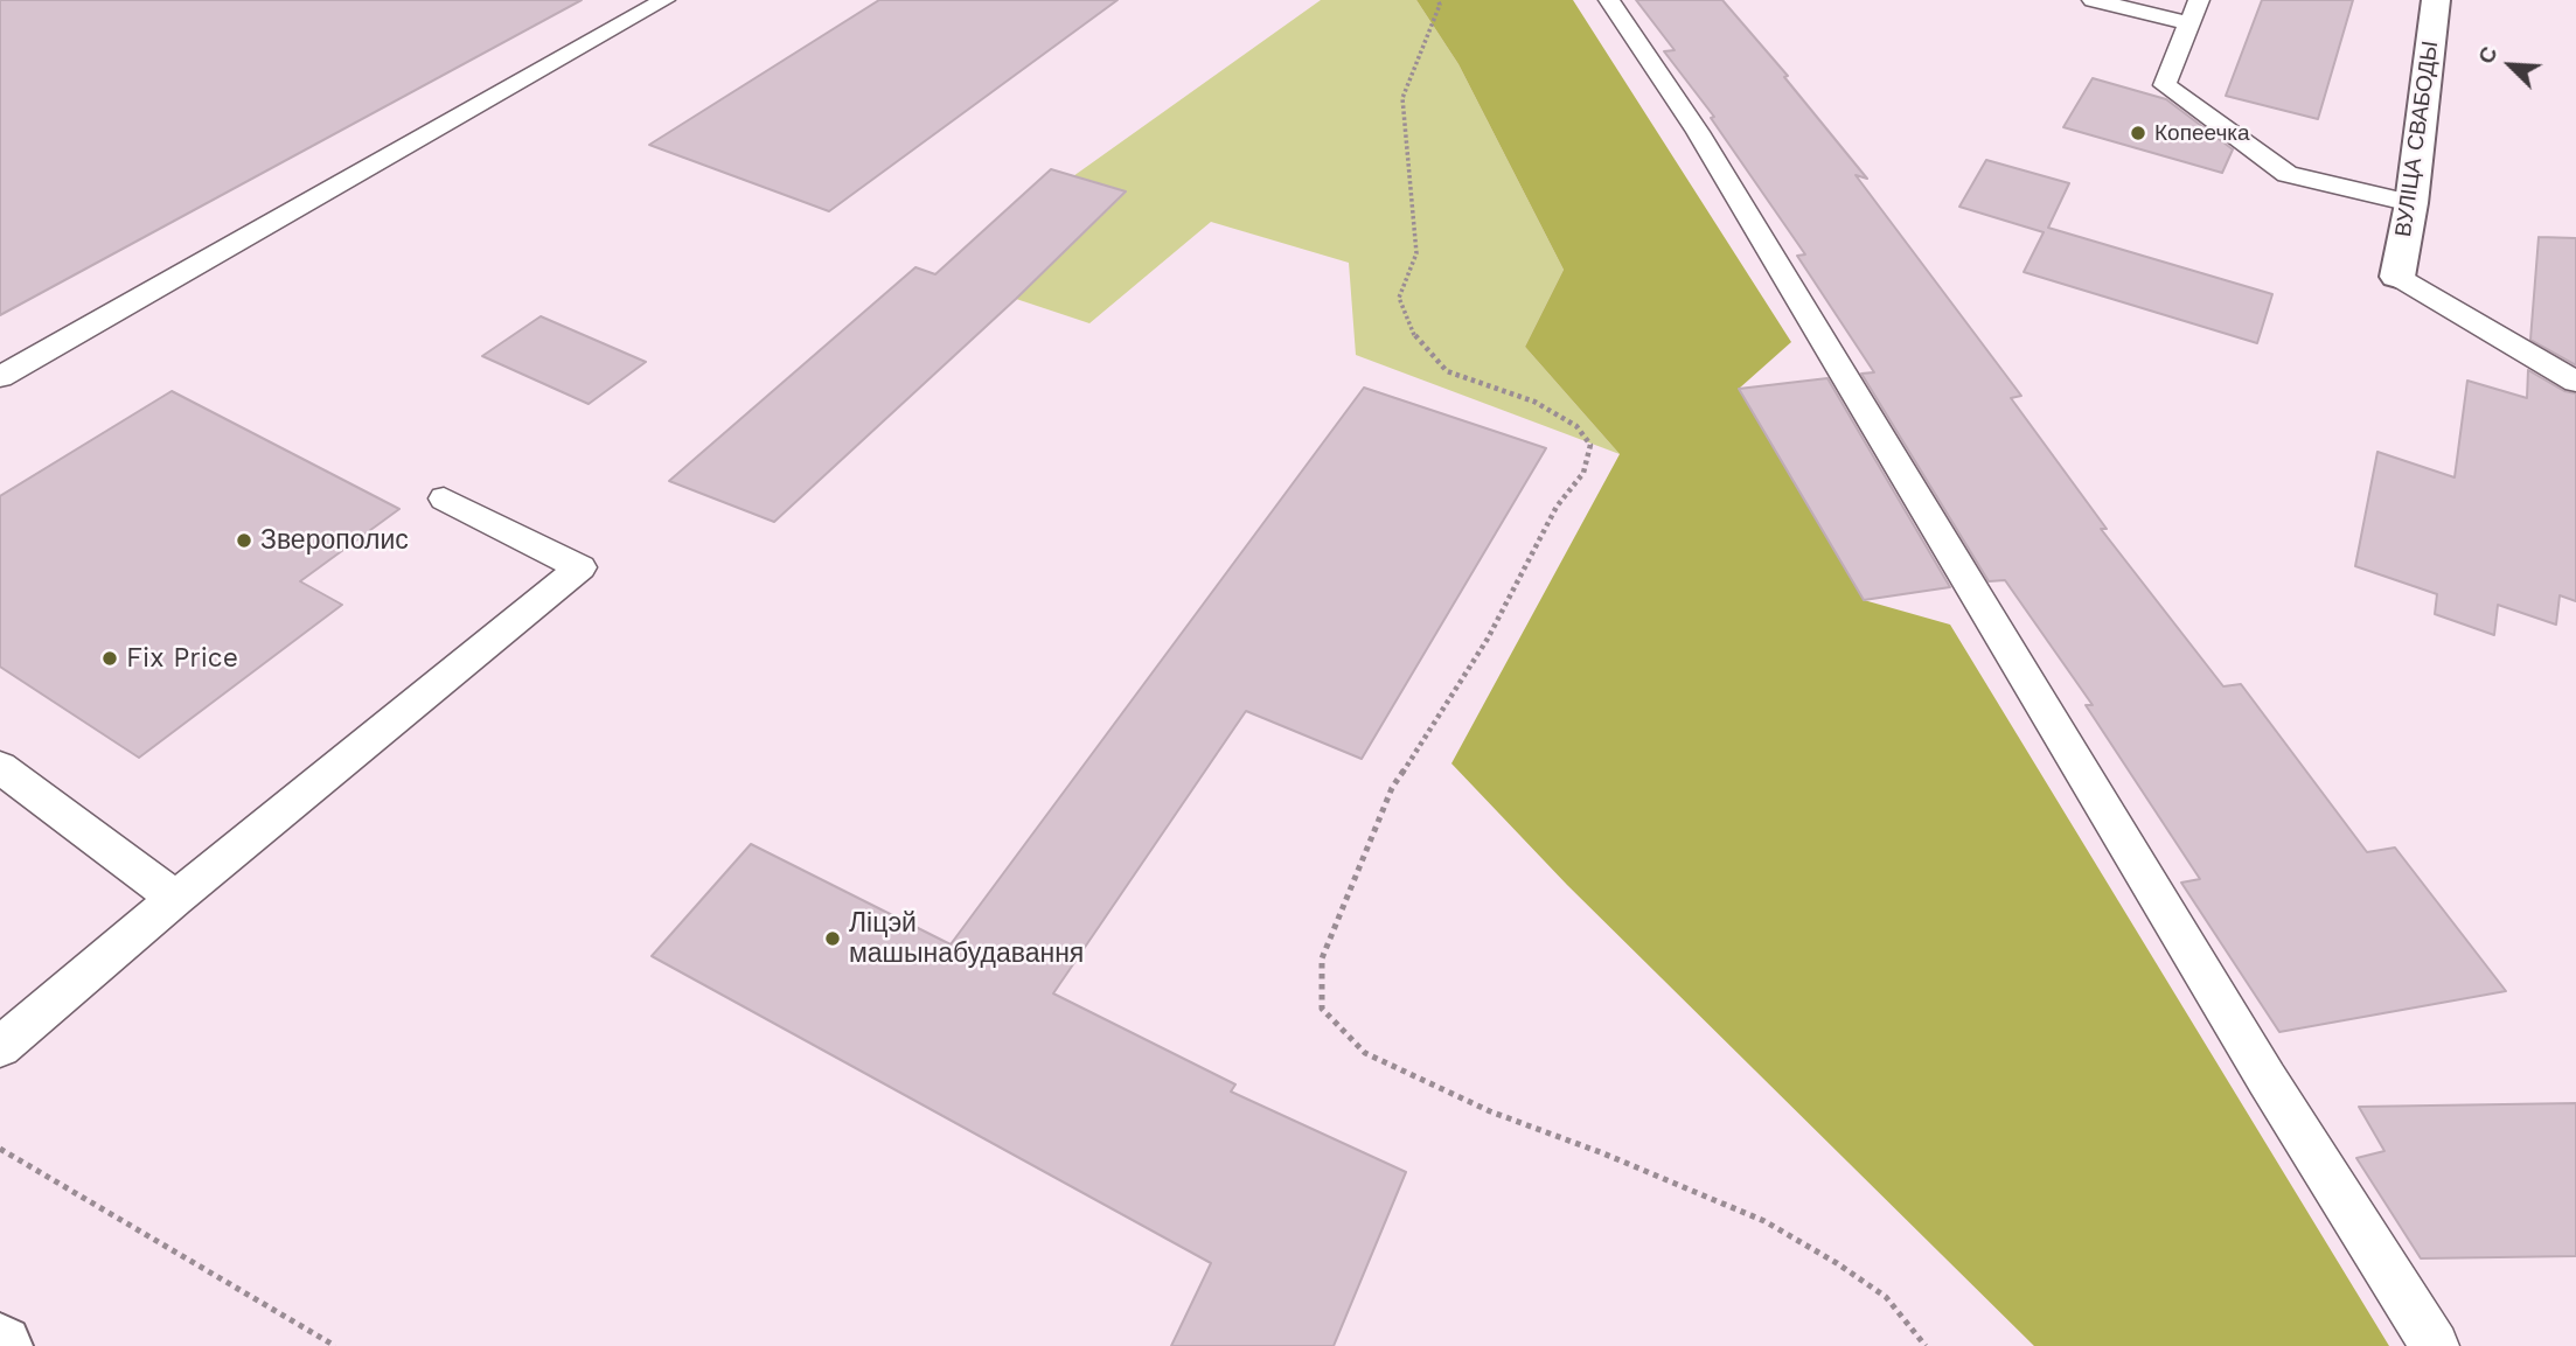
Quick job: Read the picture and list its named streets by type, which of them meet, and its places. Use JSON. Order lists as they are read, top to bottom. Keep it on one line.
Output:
{"streets":{"street":["ВУЛІЦА СВАБОДЫ"]},"places":["Копеечка","Зверополис","Fix Price","Ліцэй машынабудавання"],"north":"top left"}
